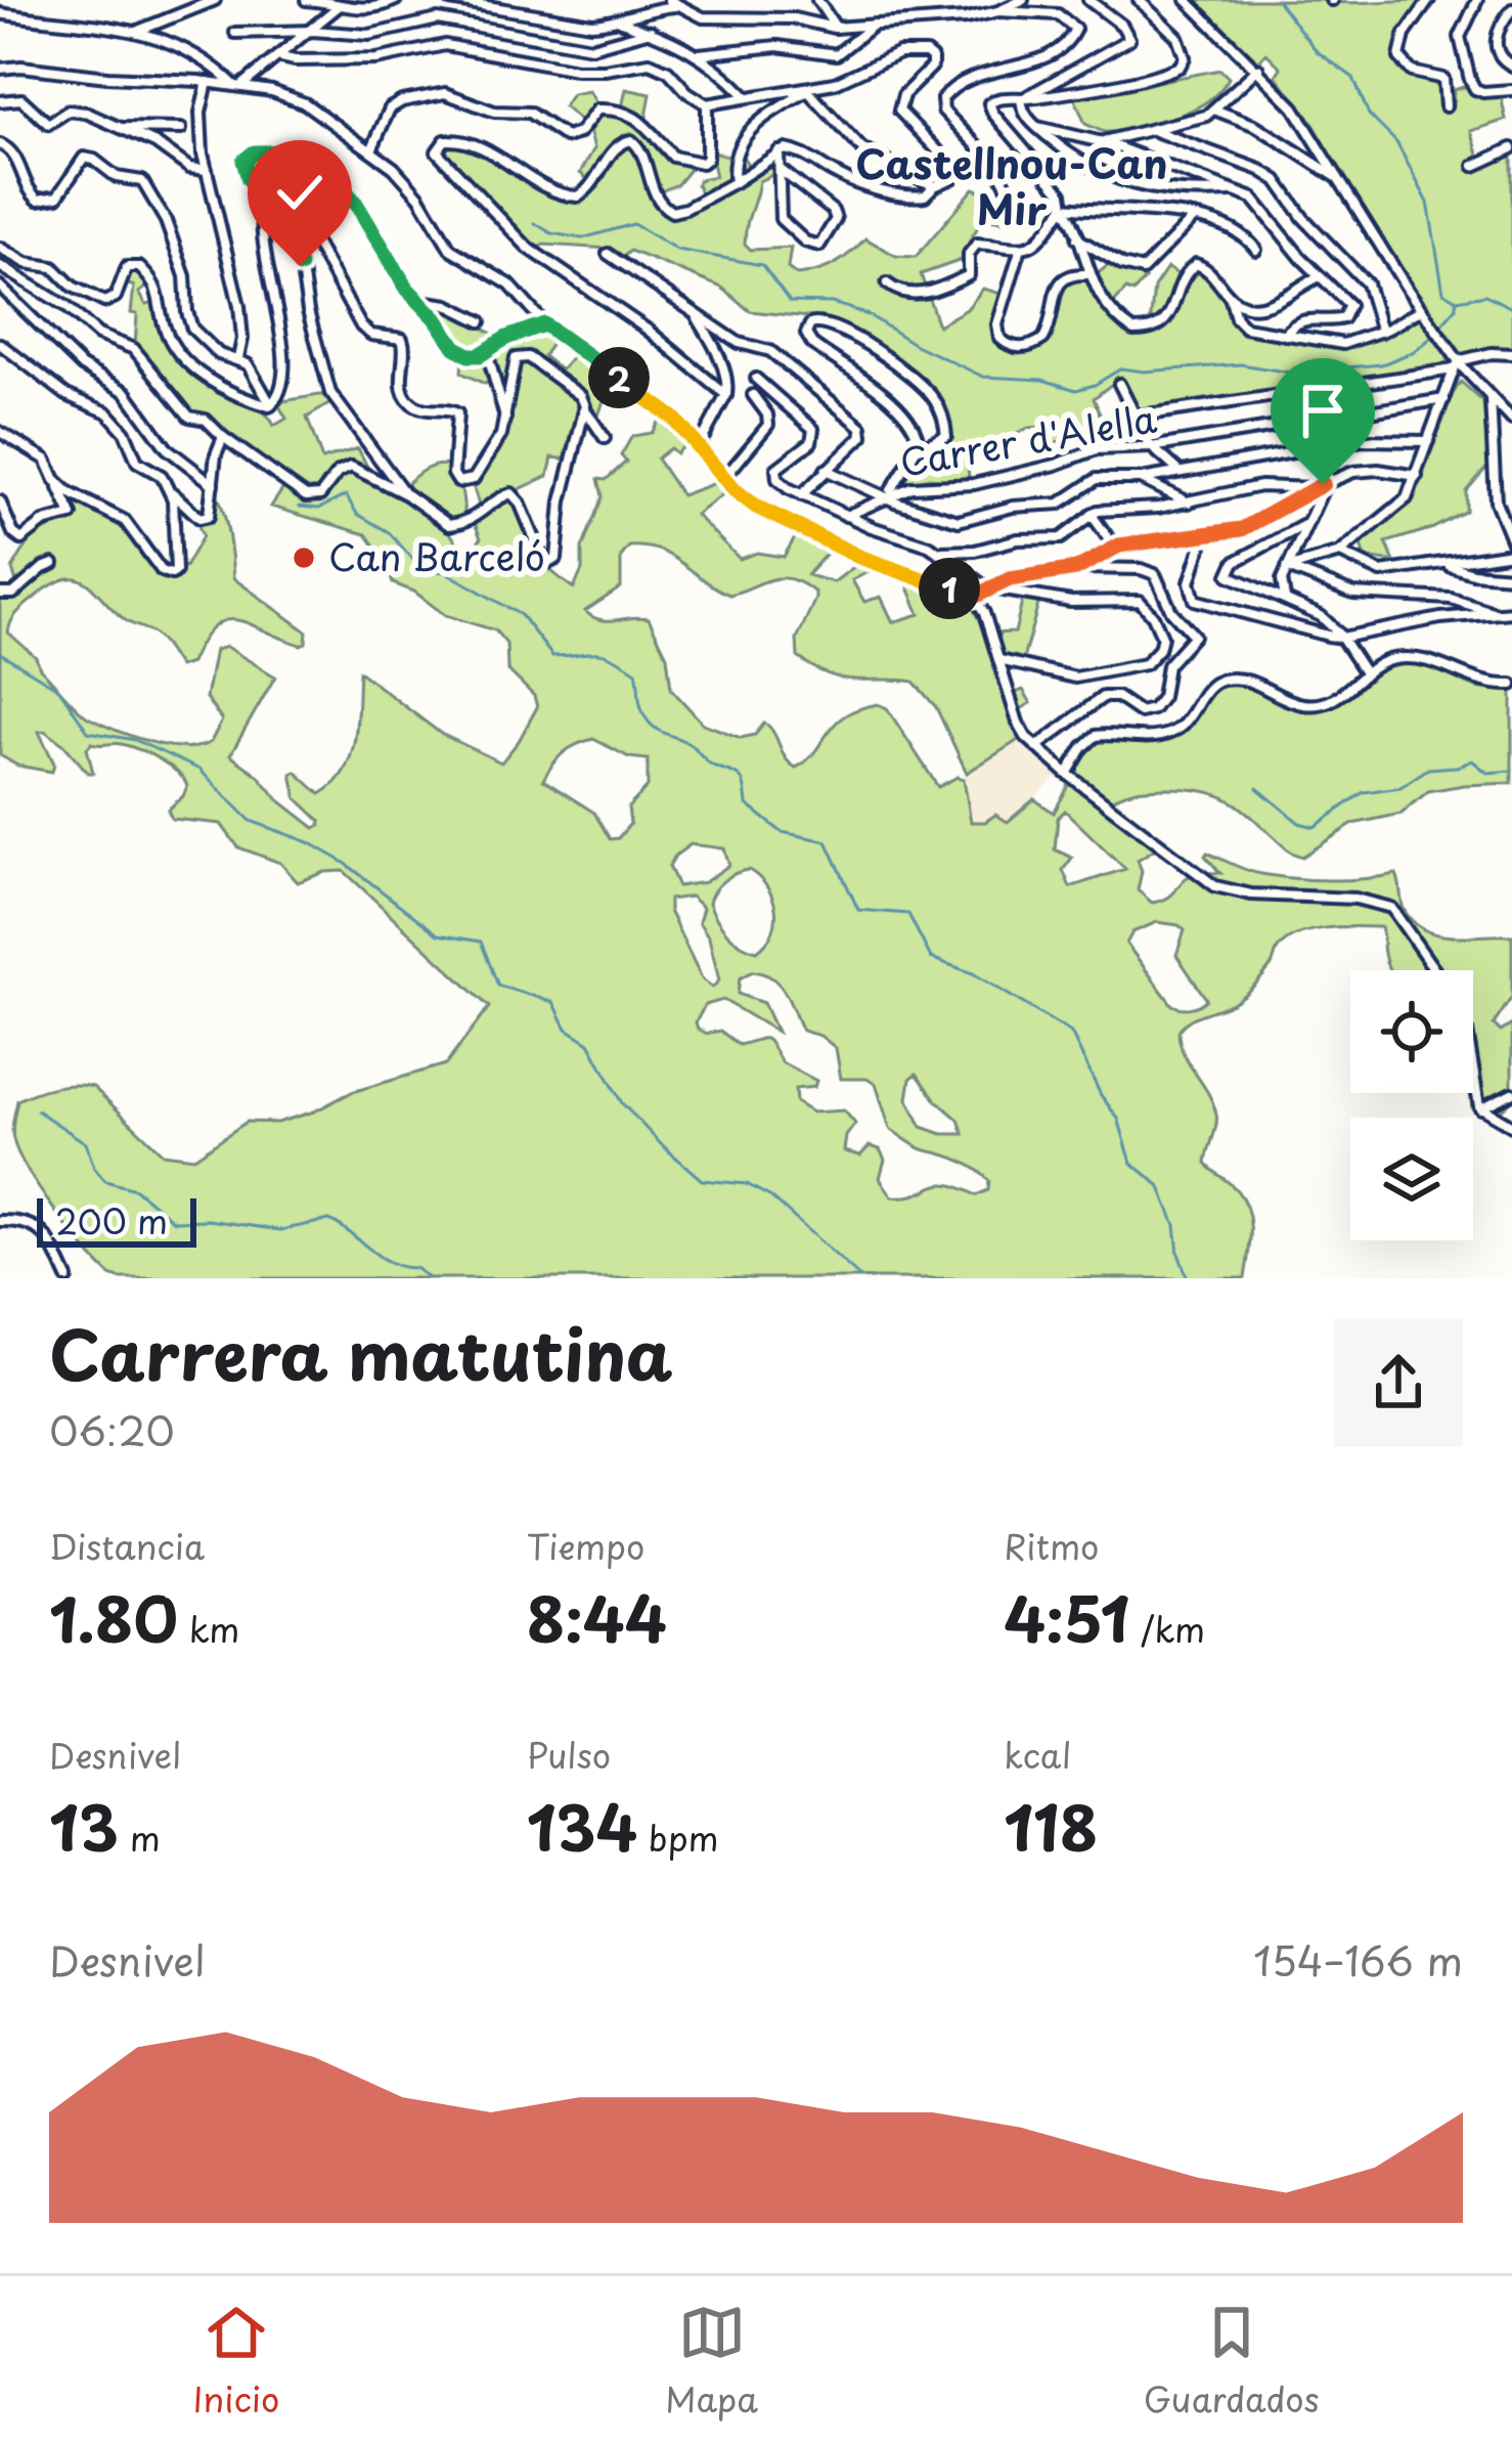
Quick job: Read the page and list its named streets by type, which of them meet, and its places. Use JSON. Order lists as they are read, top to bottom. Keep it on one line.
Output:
{"streets":{"street":["Carrer d'Alella"]},"districts":["Castellnou-Can Mir"],"places":["Can Barceló"],"scale_bar":"200 m","page":{"pins":["2","1"],"scale":"200 m","heading":["Carrera matutina","06:20"],"stats":[["Distancia","1.80 km"],["Tiempo","8:44"],["Ritmo","4:51 /km"],["Desnivel","13 m"],["Pulso","134 bpm"],["kcal","118"]],"chart":["Desnivel","154–166 m"],"tabs":["Inicio","Mapa","Guardados"]}}
